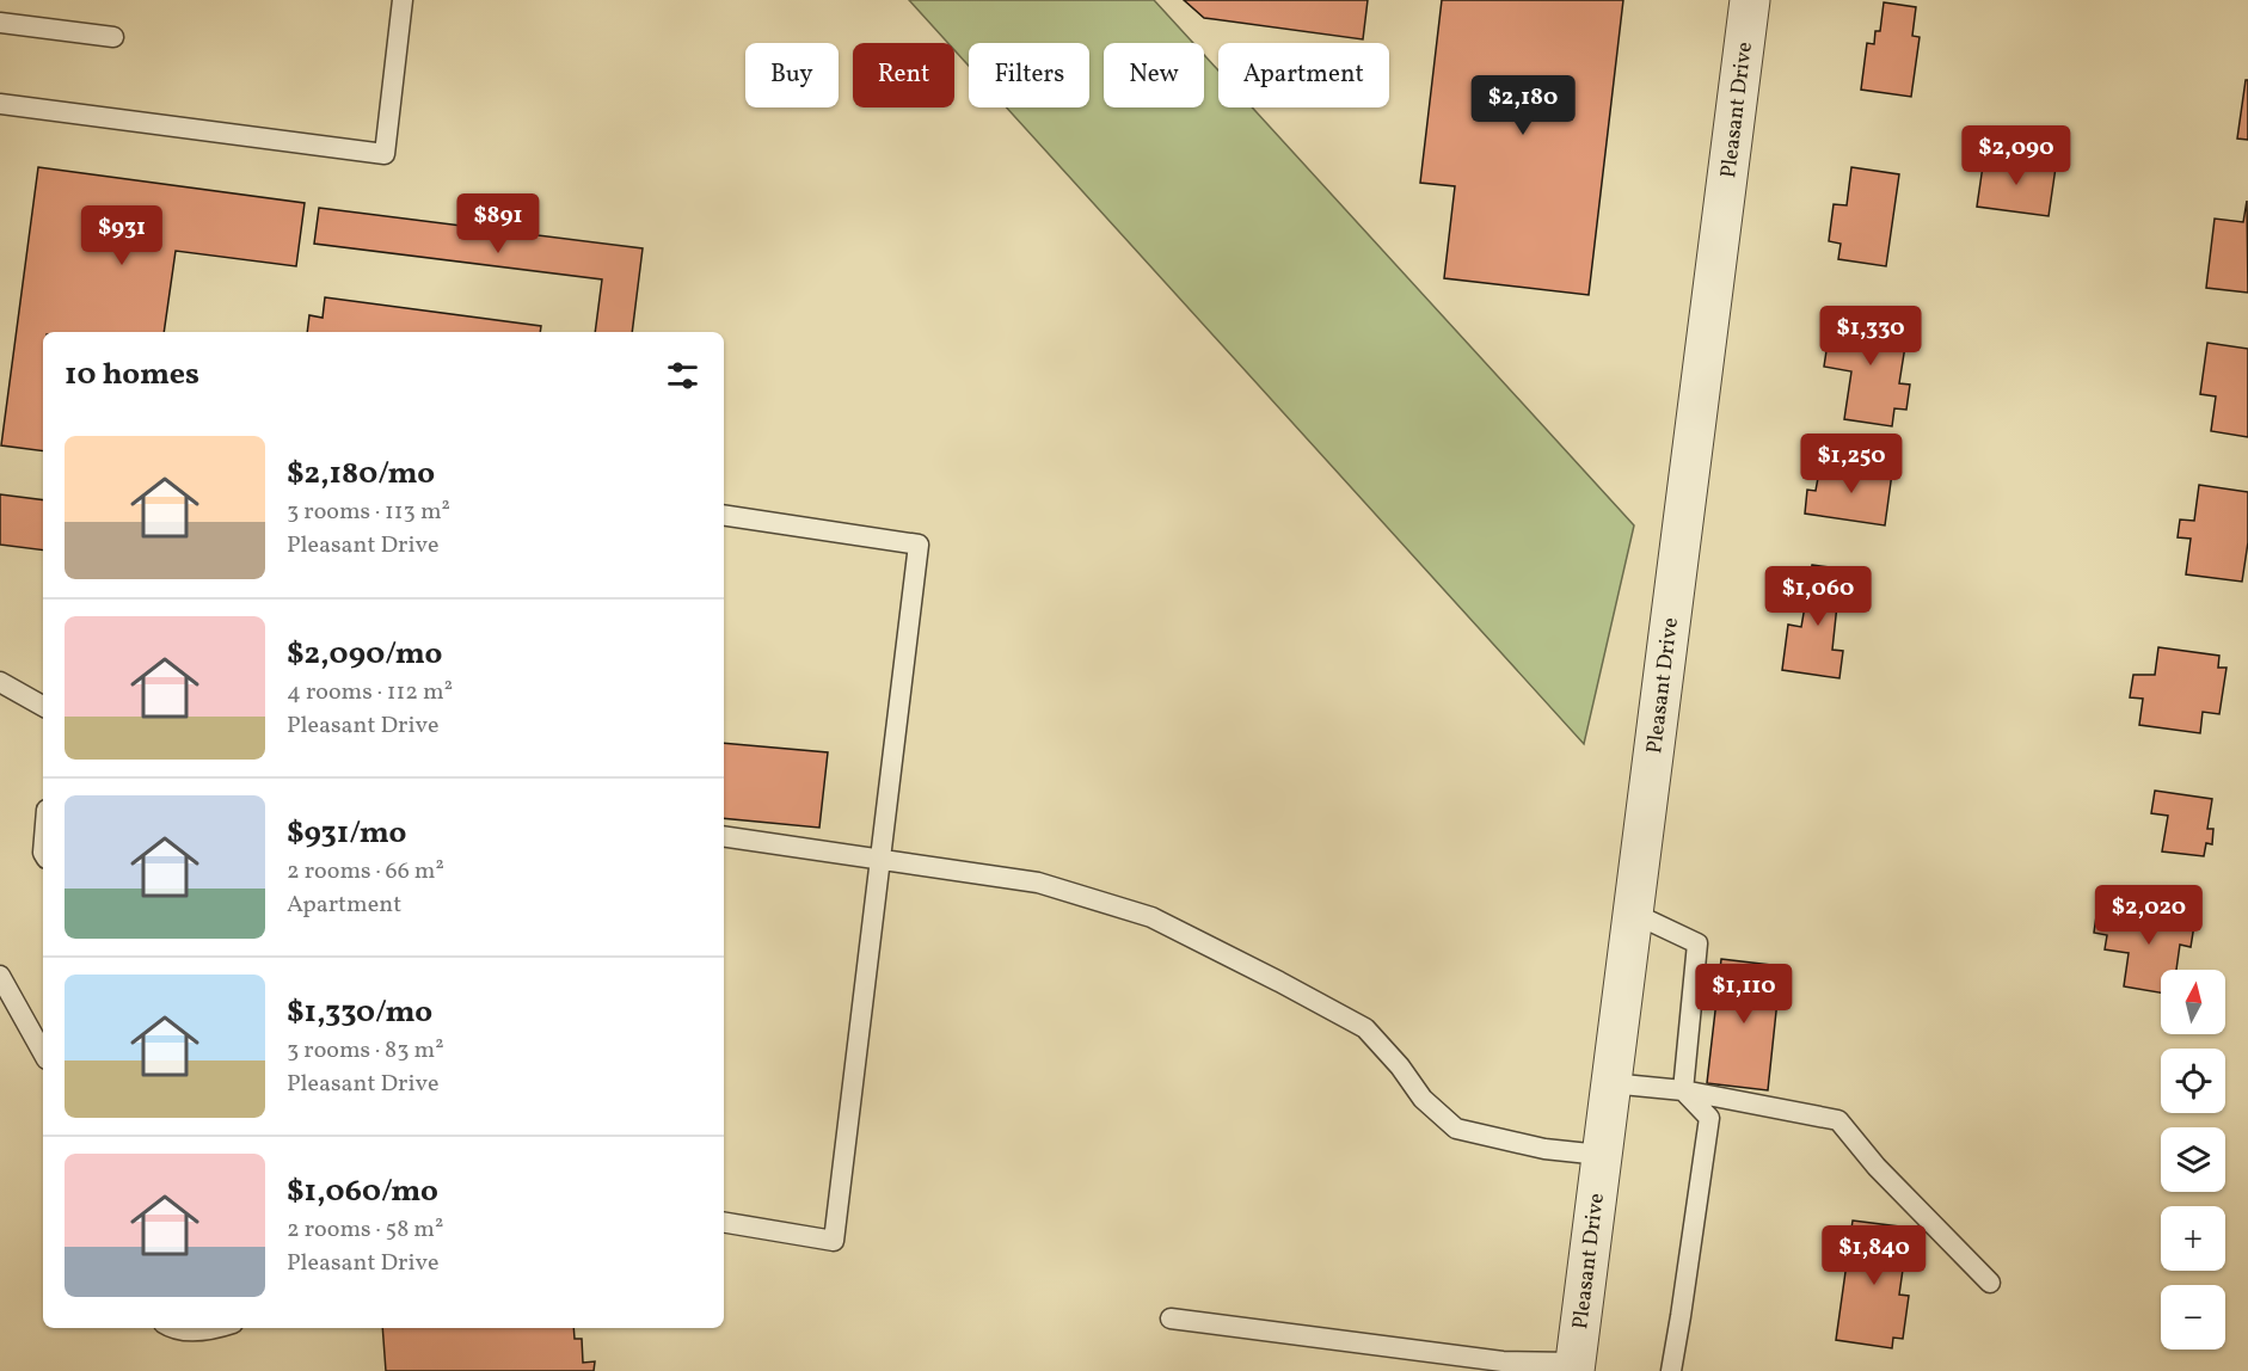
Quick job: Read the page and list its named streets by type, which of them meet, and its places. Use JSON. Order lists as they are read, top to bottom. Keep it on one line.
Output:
{"streets":{"street":["Pleasant Drive"]},"north":"top","page":{"chip":["Buy","Rent","Filters","New","Apartment"],"price":["$2,180","$2,090","$891","$931","$1,330","$1,250","$1,060","$2,020","$1,110","$1,840"],"heading":"10 homes","list":[{"name":"$2,180/mo","note":"3 rooms · 113 m² · Pleasant Drive"},{"name":"$2,090/mo","note":"4 rooms · 112 m² · Pleasant Drive"},{"name":"$931/mo","note":"2 rooms · 66 m² · Apartment"},{"name":"$1,330/mo","note":"3 rooms · 83 m² · Pleasant Drive"},{"name":"$1,060/mo","note":"2 rooms · 58 m² · Pleasant Drive"}],"map_buttons":["+","−"]}}
